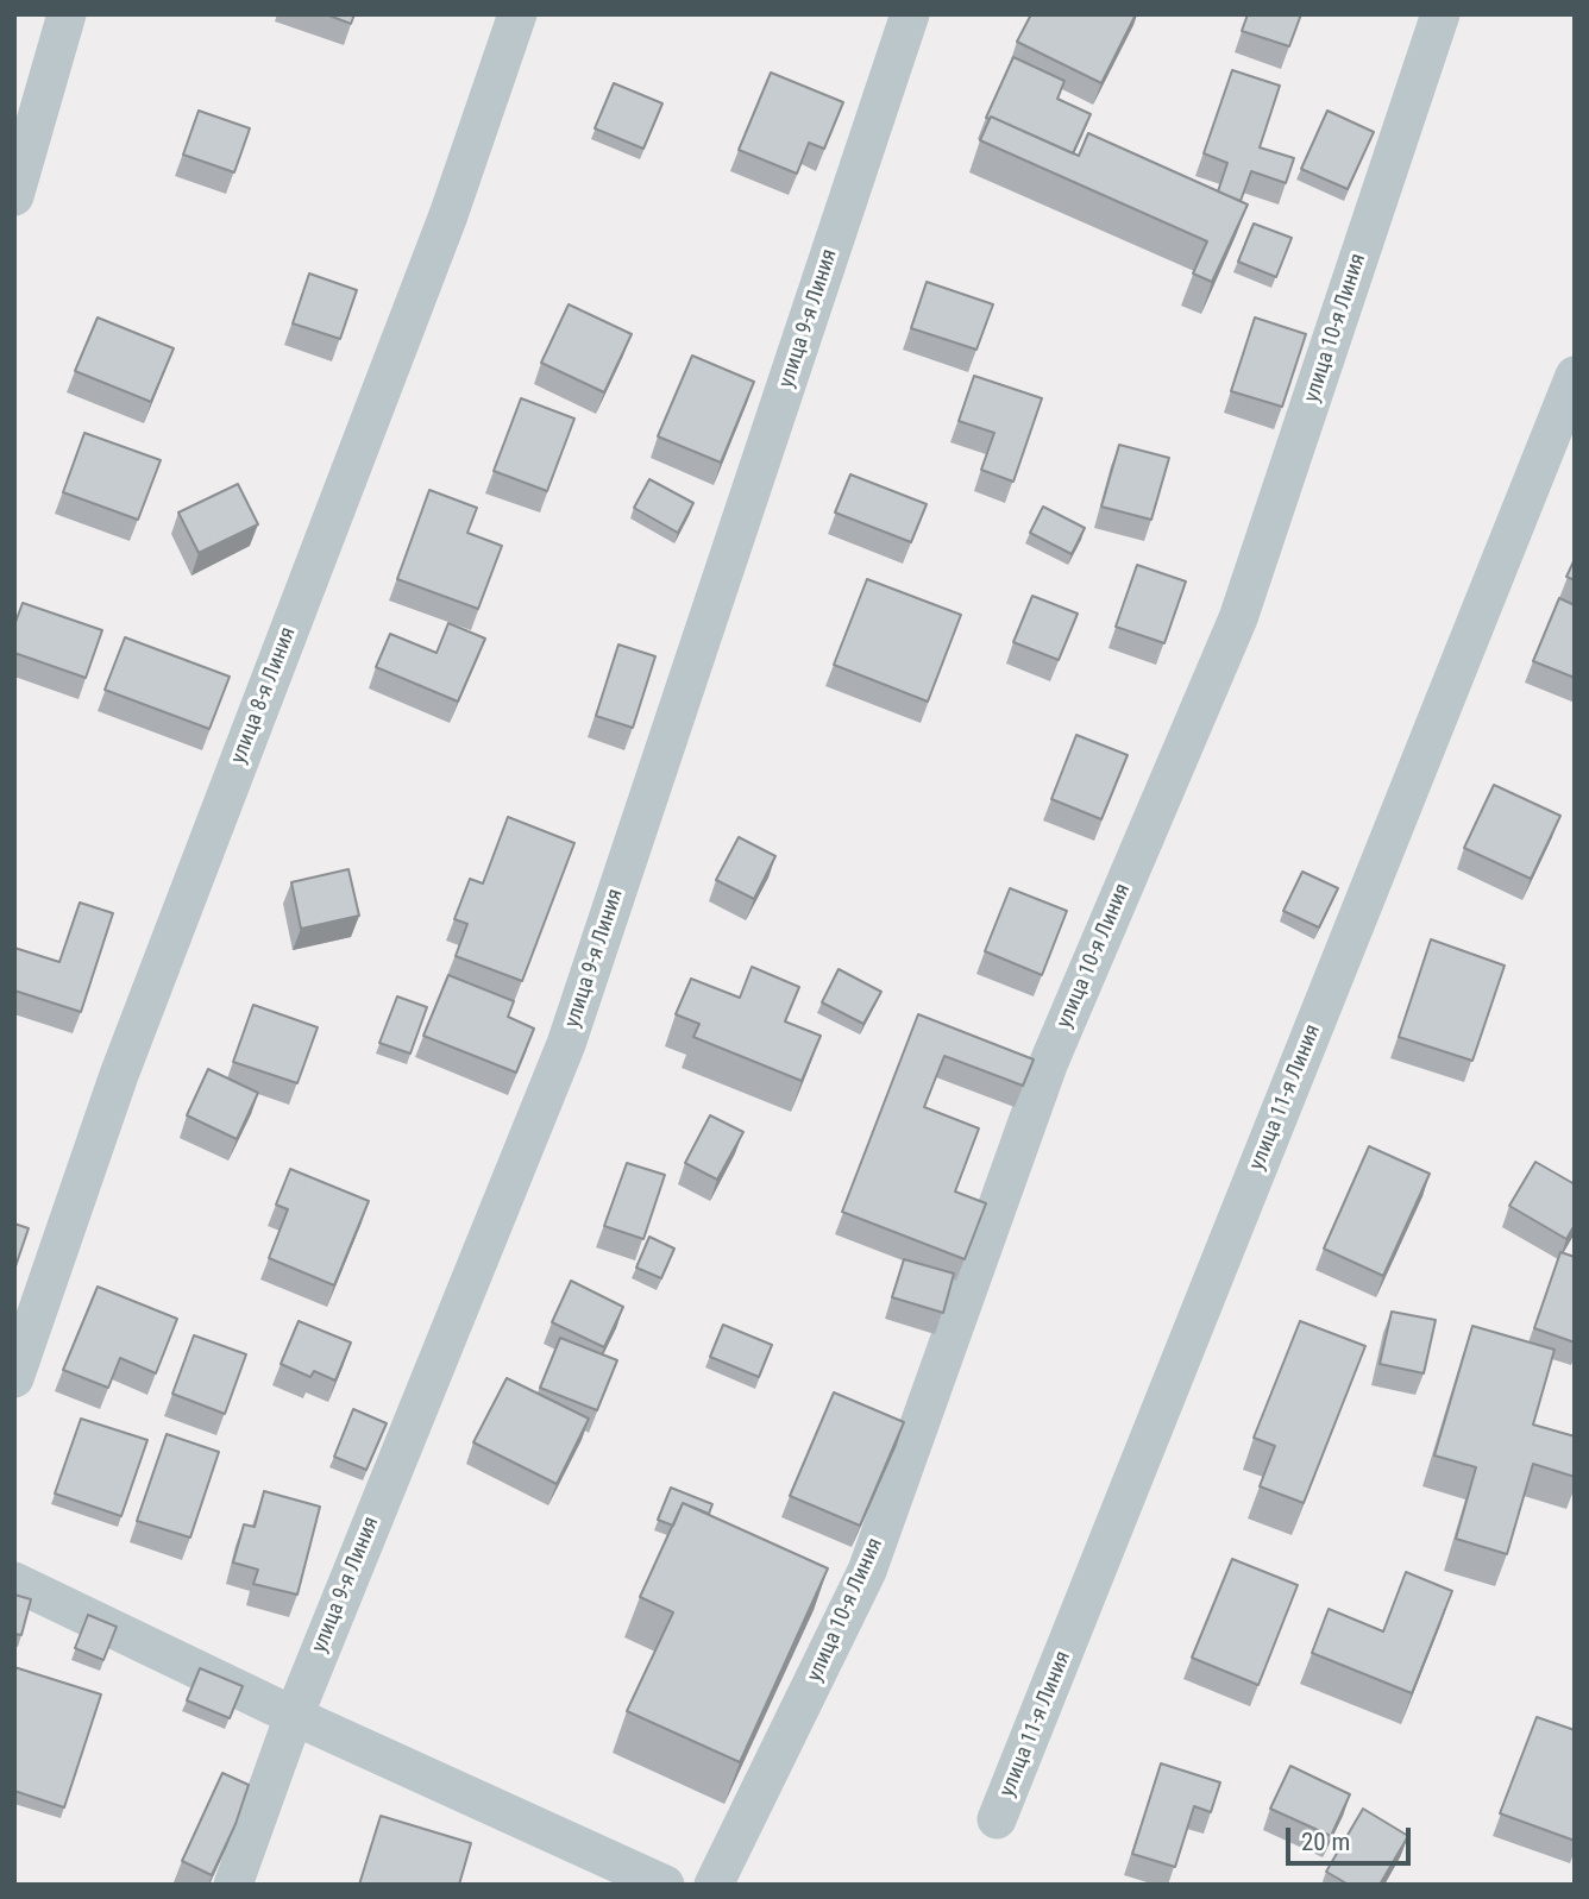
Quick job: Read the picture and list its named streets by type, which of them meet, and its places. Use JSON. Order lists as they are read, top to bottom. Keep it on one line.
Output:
{"streets":{"street":["улица 9-я Линия","улица 10-я Линия","улица 8-я Линия","улица 11-я Линия"]},"scale_bar":"20 m"}
